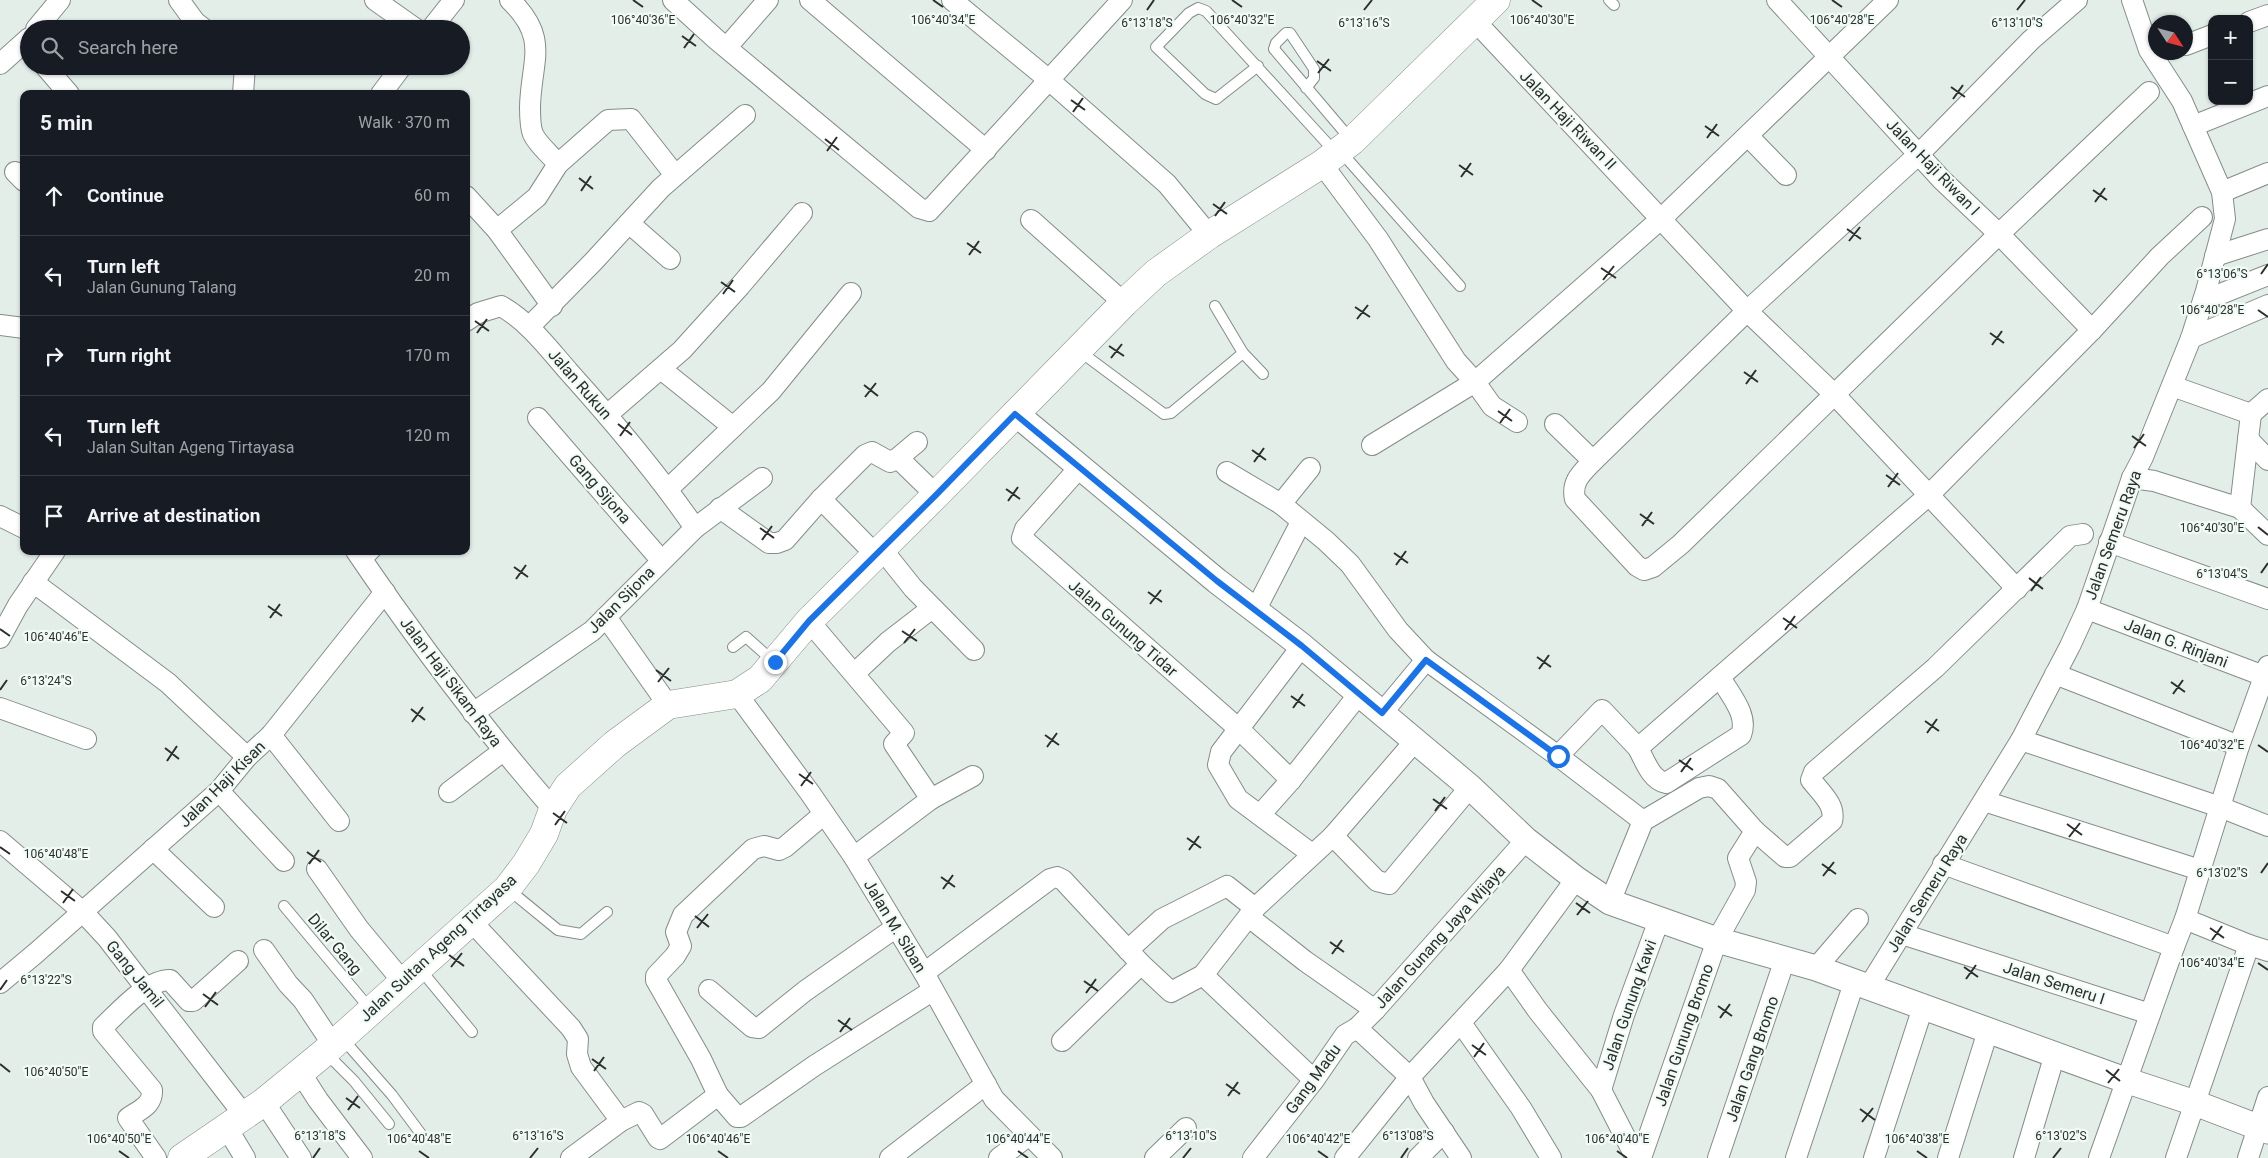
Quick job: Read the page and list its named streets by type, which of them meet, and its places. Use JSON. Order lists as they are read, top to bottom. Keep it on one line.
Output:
{"streets":{"main road":["Jalan Sultan Ageng Tirtayasa"],"street":["Jalan Haji Riwan II","Jalan Haji Riwan I","Jalan Rukun","Gang Sijona","Jalan Semeru Raya","Jalan Sijona","Jalan Gunung Tidar","Jalan G. Rinjani","Jalan Haji Sikam Raya","Jalan Haji Kisan","Jalan M. Siban","Jalan Gunang Jaya Wijaya","Gang Jamil","Jalan Semeru I","Jalan Gunung Kawi","Jalan Gunung Bromo","Jalan Gang Bromo","Gang Madu"],"lane":["Dilar Gang"]},"crossings":[["Jalan Haji Riwan II","Jalan Sultan Ageng Tirtayasa"],["Jalan Rukun","Jalan Sijona"],["Gang Sijona","Jalan Sijona"],["Jalan Semeru Raya","Jalan G. Rinjani"],["Jalan Semeru Raya","Jalan Semeru I"],["Jalan Sijona","Jalan Haji Sikam Raya"],["Jalan Haji Sikam Raya","Jalan Haji Kisan"],["Jalan Haji Sikam Raya","Jalan Sultan Ageng Tirtayasa"],["Jalan Haji Kisan","Gang Jamil"],["Jalan M. Siban","Jalan Sultan Ageng Tirtayasa"],["Jalan Gunang Jaya Wijaya","Gang Madu"],["Dilar Gang","Jalan Sultan Ageng Tirtayasa"],["Jalan Sultan Ageng Tirtayasa","Gang Jamil"]],"north":"bottom right","page":{"map_buttons":["+","−"],"search":"Search here","heading":["5 min","Walk · 370 m"],"list":[["Continue","60 m"],["Turn left","Jalan Gunung Talang","20 m"],["Turn right","170 m"],["Turn left","Jalan Sultan Ageng Tirtayasa","120 m"],"Arrive at destination"]},"coordinates":["106°40'36\"E","106°40'34\"E","106°40'32\"E","106°40'30\"E","106°40'28\"E","6°13'18\"S","6°13'16\"S","6°13'10\"S","6°13'06\"S","6°13'04\"S","106°40'46\"E","6°13'24\"S","106°40'48\"E","6°13'02\"S","6°13'22\"S","106°40'50\"E","6°13'08\"S","106°40'44\"E","106°40'42\"E","106°40'40\"E","106°40'38\"E"]}
